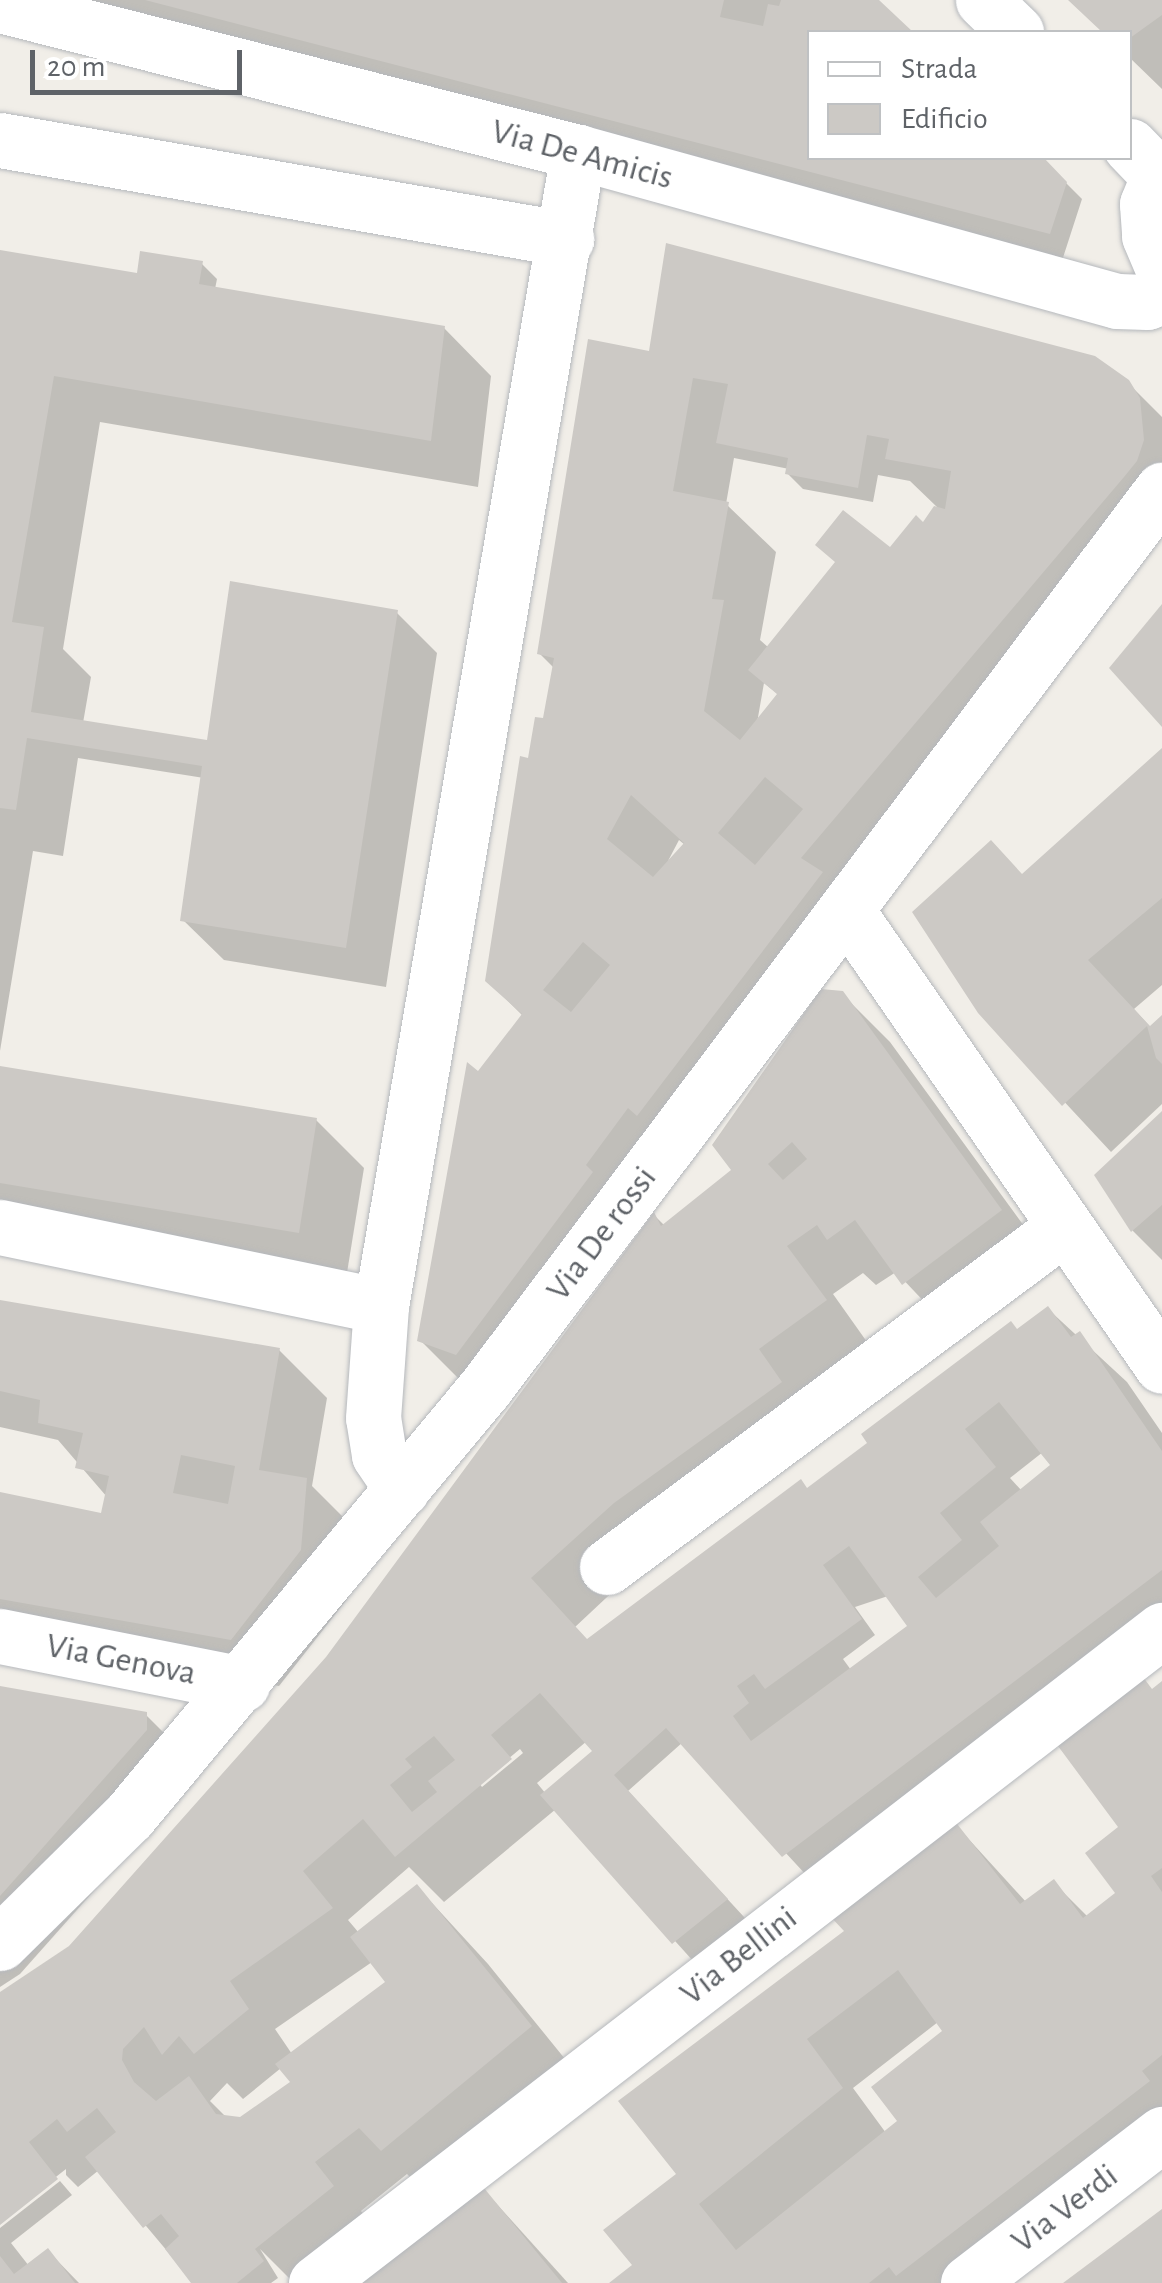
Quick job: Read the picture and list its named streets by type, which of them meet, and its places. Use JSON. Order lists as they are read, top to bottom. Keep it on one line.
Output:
{"streets":{"street":["Via De Amicis","Via De rossi","Via Genova","Via Bellini","Via Verdi"]},"crossings":[["Via De rossi","Via Genova"]],"legend":["Strada","Edificio"],"scale_bar":"20 m"}
